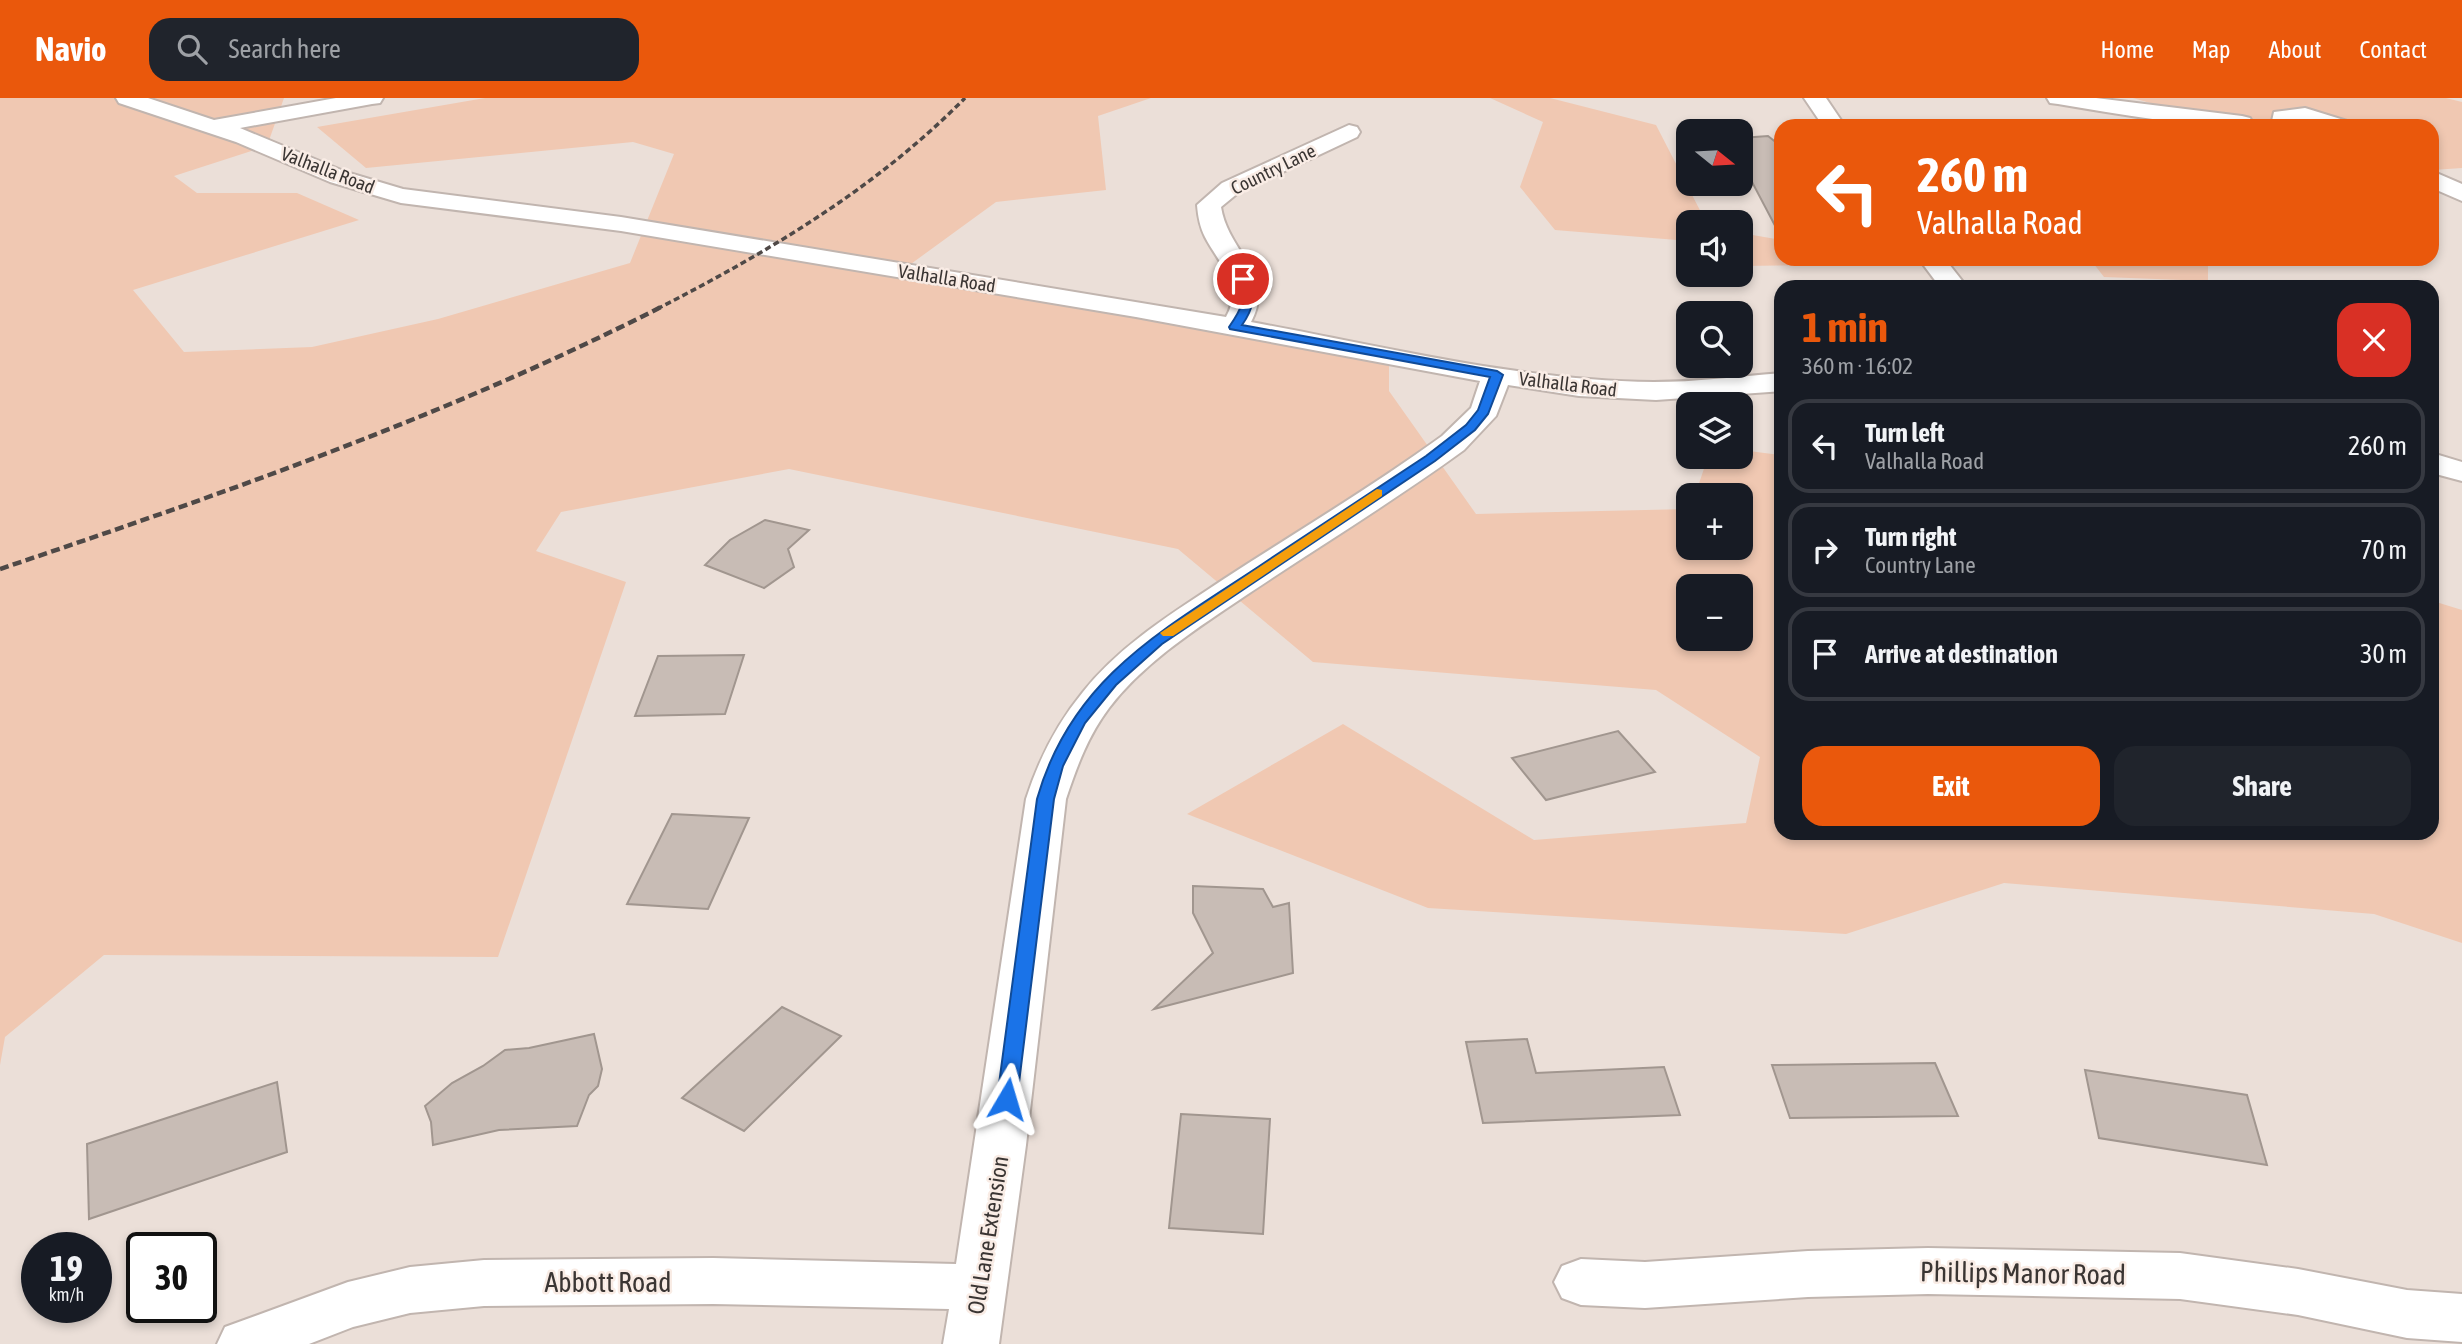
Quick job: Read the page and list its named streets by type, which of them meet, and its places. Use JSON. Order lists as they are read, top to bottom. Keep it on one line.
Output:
{"streets":{"street":["Country Lane","Valhalla Road","Old Lane Extension","Phillips Manor Road","Abbott Road"]},"crossings":[["Country Lane","Valhalla Road"],["Valhalla Road","Old Lane Extension"],["Old Lane Extension","Abbott Road"]],"north":"right","page":{"header":"Navio","search":"Search here","nav":["Home","Map","About","Contact"],"map_buttons":["+","−"],"turn":["260 m","Valhalla Road"],"heading":["1 min","360 m · 16:02"],"list":[{"name":"Turn left","note":"Valhalla Road","value":"260 m"},{"name":"Turn right","note":"Country Lane","value":"70 m"},{"name":"Arrive at destination","value":"30 m"}],"buttons":["Exit","Share"],"speed":"19 km/h","limit":"30"}}
